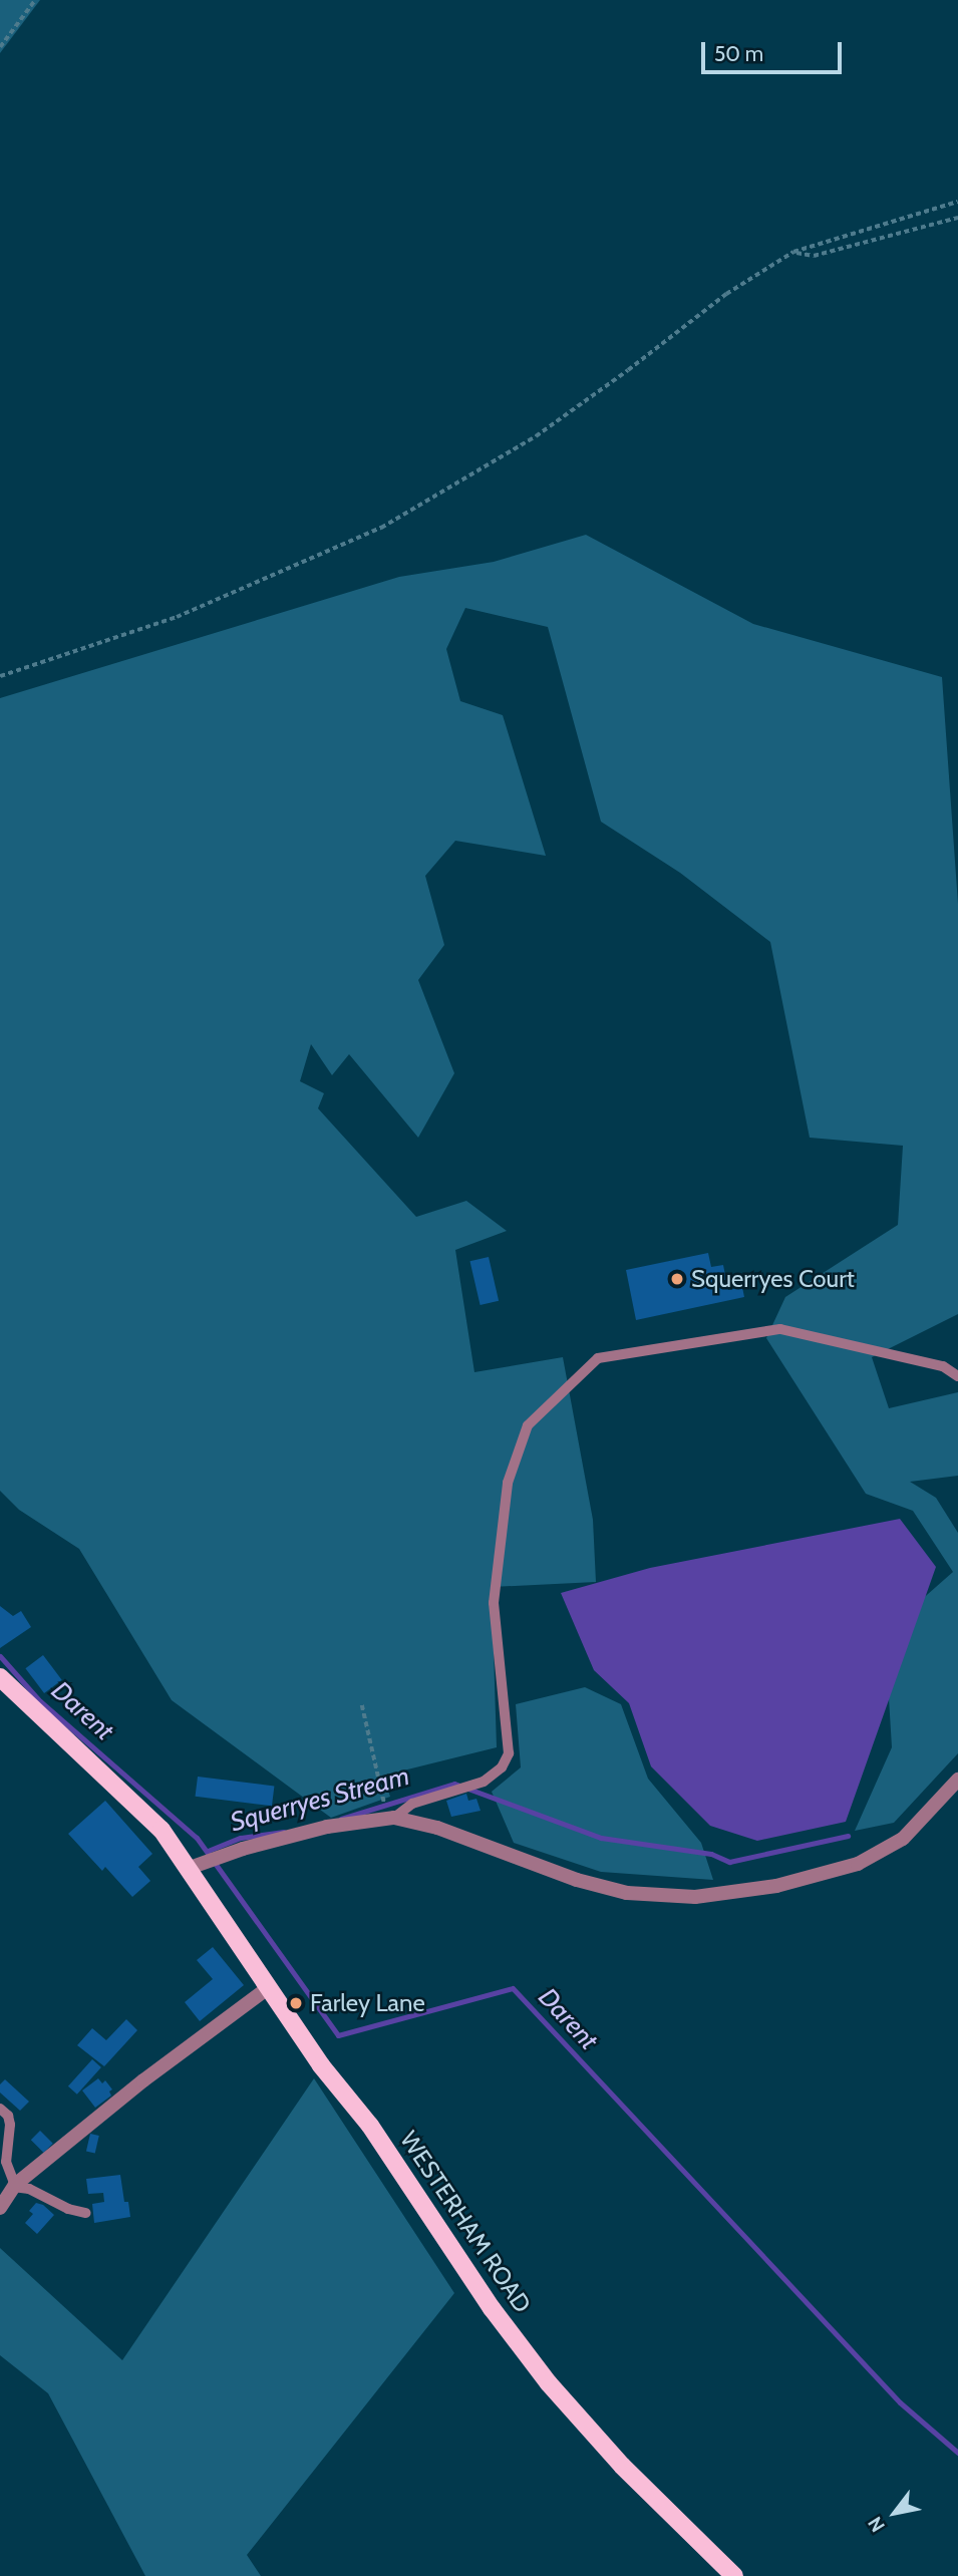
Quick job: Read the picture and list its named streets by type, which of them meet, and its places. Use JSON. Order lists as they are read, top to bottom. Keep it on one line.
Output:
{"streets":{"main road":["WESTERHAM ROAD"]},"water":["Darent","Squerryes Stream"],"places":["Squerryes Court","Farley Lane"],"scale_bar":"50 m","north":"bottom left"}
